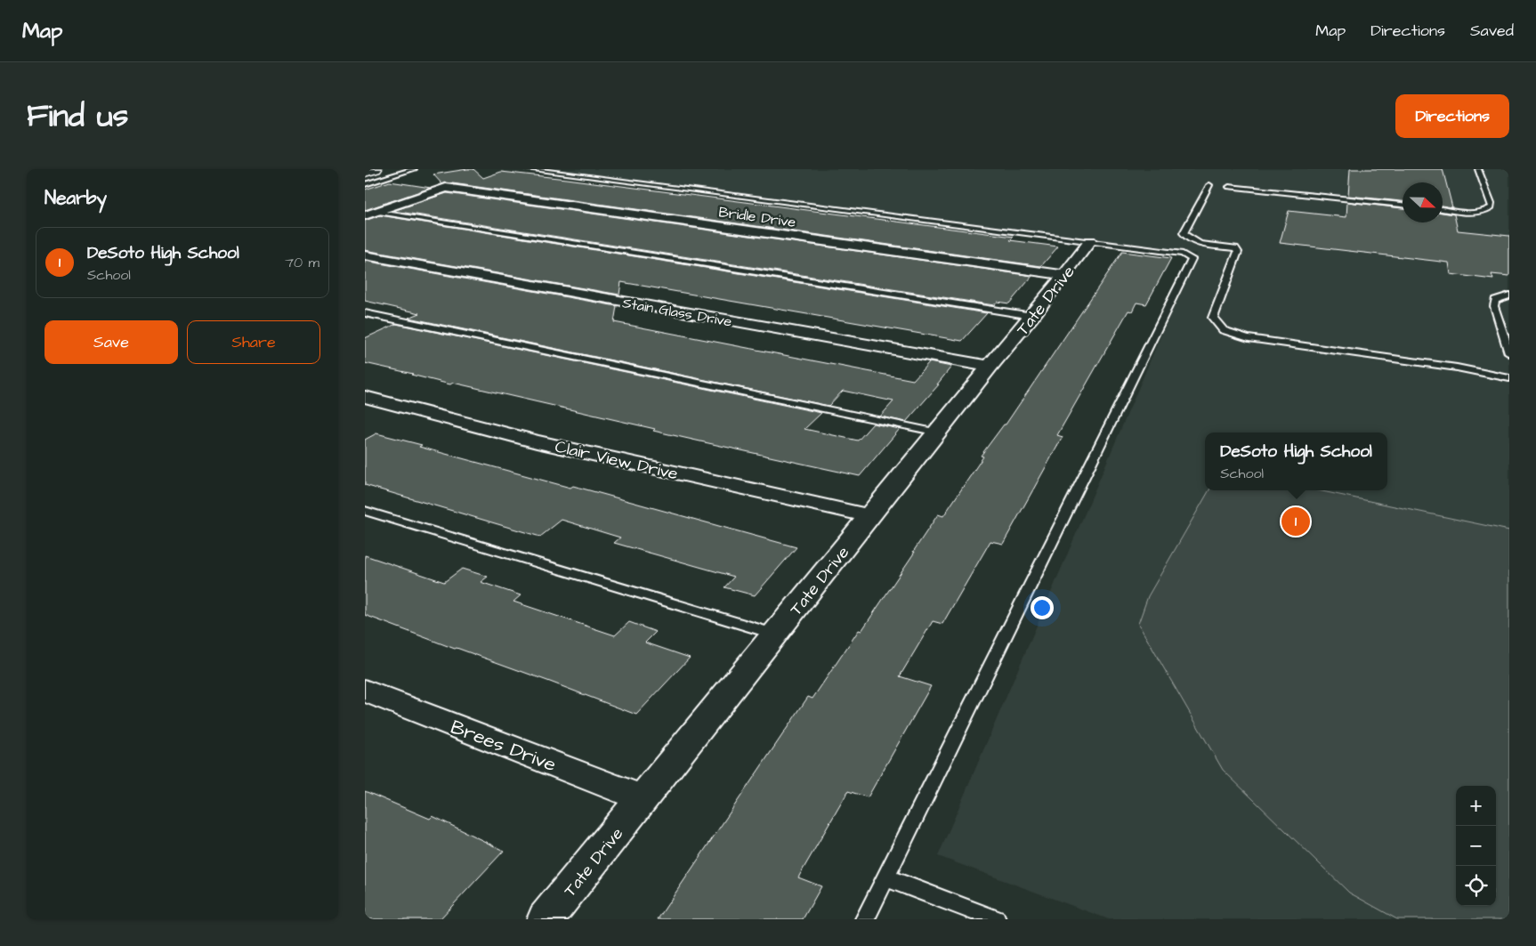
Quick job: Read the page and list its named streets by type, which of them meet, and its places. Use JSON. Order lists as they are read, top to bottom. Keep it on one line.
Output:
{"streets":{"street":["Bridle Drive","Tate Drive","Stain Glass Drive","Clair View Drive","Brees Drive"]},"crossings":[["Bridle Drive","Tate Drive"],["Tate Drive","Stain Glass Drive"],["Tate Drive","Clair View Drive"],["Tate Drive","Brees Drive"]],"north":"right","page":{"header":"Map","nav":["Map","Directions","Saved"],"title":"Find us","buttons":["Directions",["Save","Share"]],"heading":"Nearby","list":[{"mark":"1","name":"DeSoto High School","note":"School","value":"70 m"}],"popup":["DeSoto High School","School"],"pins":"1","map_buttons":["+","−"]}}
